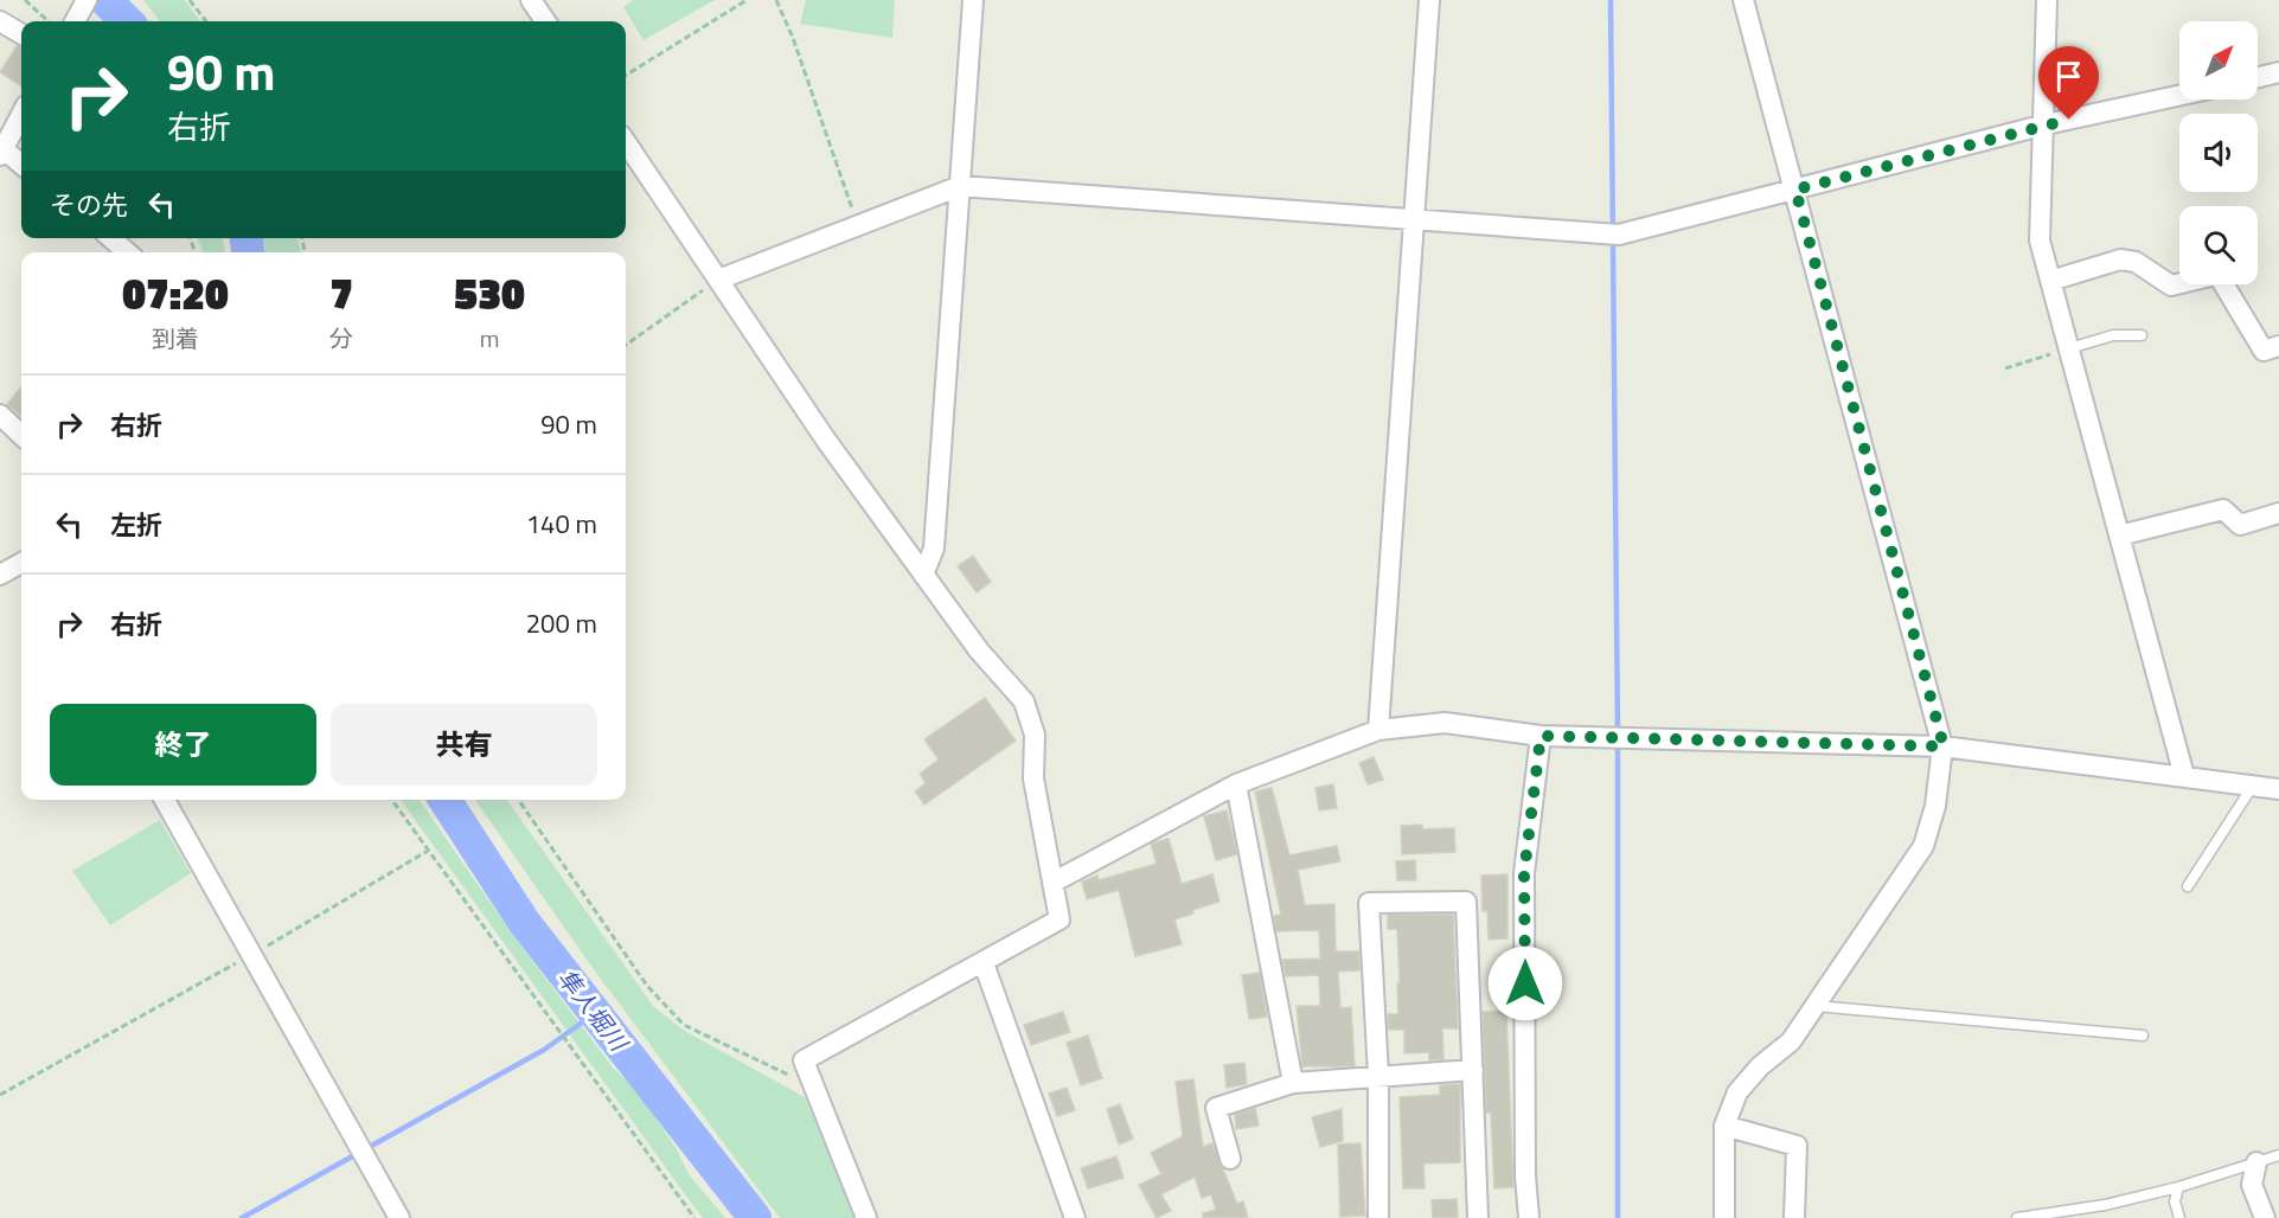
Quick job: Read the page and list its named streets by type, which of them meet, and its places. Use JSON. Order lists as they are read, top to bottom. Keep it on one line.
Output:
{"water":["隼人堀川"],"north":"top right","page":{"turn":["90 m","右折"],"then":"その先","eta":["07:20","到着","7","分","530","m"],"list":[{"name":"右折","value":"90 m"},{"name":"左折","value":"140 m"},{"name":"右折","value":"200 m"}],"buttons":["終了","共有"]}}
